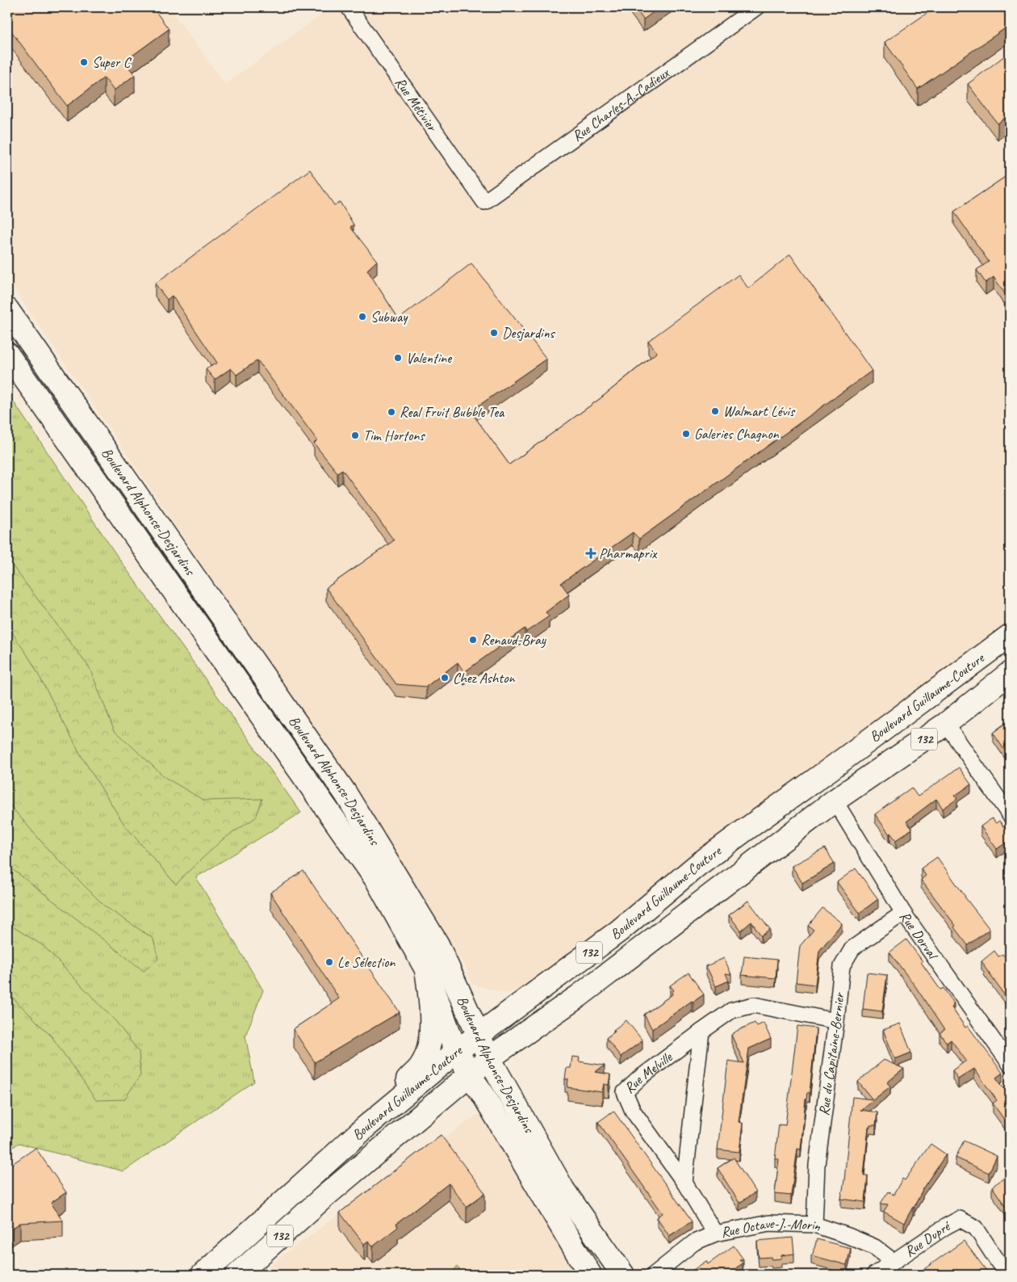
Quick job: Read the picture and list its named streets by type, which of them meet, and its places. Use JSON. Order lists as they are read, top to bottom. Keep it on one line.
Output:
{"streets":{"main road":["Boulevard Alphonse-Desjardins","Boulevard Guillaume-Couture","132"],"street":["Rue Métivier","Rue Charles-A.-Cadieux","Rue Dorval","Rue du Capitaine-Bernier","Rue Melville","Rue Octave-J.-Morin","Rue Dupré"]},"crossings":[["Rue Métivier","Rue Charles-A.-Cadieux"],["Boulevard Alphonse-Desjardins","Boulevard Guillaume-Couture"],["Boulevard Guillaume-Couture","Rue Dorval"],["Rue Dorval","Rue du Capitaine-Bernier"],["Rue du Capitaine-Bernier","Rue Melville"],["Rue du Capitaine-Bernier","Rue Octave-J.-Morin"],["Rue Melville","Rue Octave-J.-Morin"],["Rue Octave-J.-Morin","Rue Dupré"]],"places":{"other":["Super C","Subway","Desjardins","Valentine","Walmart Lévis","Real Fruit Bubble Tea","Galeries Chagnon","Tim Hortons","Renaud-Bray","Chez Ashton","Le Sélection"],"health":["Pharmaprix"]}}
